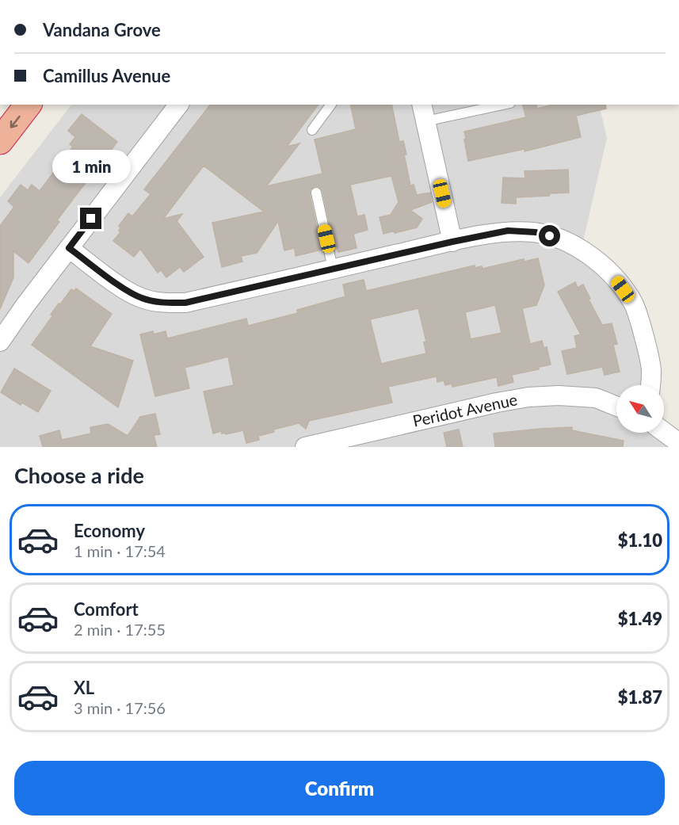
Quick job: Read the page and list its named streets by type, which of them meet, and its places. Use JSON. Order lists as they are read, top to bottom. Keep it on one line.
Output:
{"streets":{"street":["Peridot Avenue"]},"north":"top left","page":{"banner":["Vandana Grove","Camillus Avenue"],"bubble":"1 min","heading":"Choose a ride","list":[{"name":"Economy","note":"1 min · 17:54","value":"$1.10"},{"name":"Comfort","note":"2 min · 17:55","value":"$1.49"},{"name":"XL","note":"3 min · 17:56","value":"$1.87"}],"buttons":"Confirm"}}
